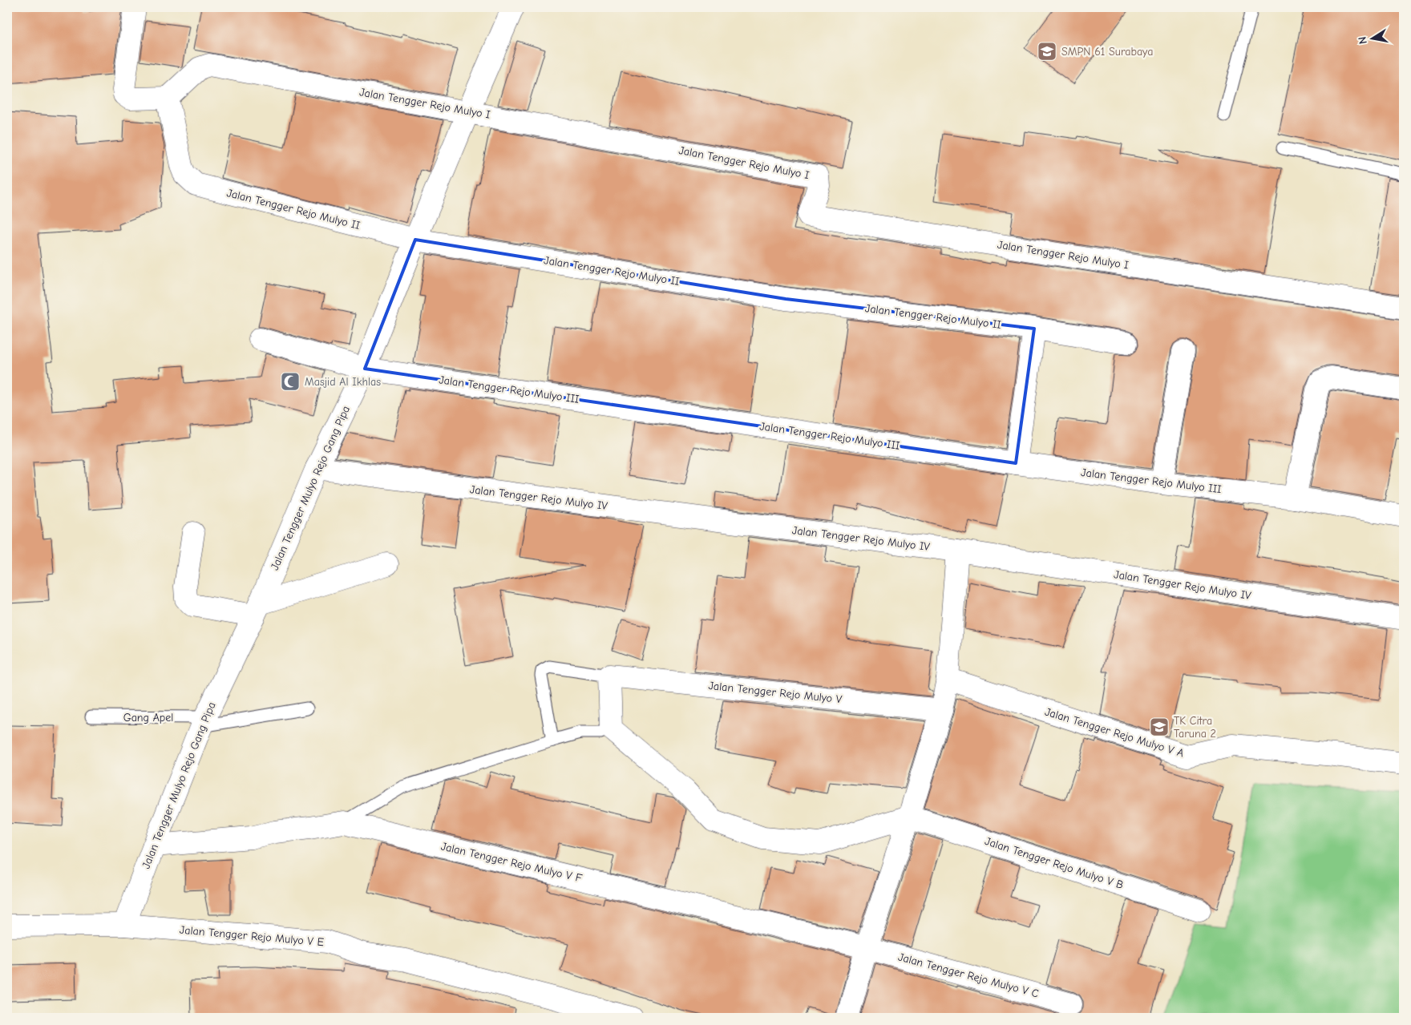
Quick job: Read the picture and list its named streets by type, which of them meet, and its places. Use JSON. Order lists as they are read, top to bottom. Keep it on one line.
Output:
{"streets":{"street":["Jalan Tengger Rejo Mulyo I","Jalan Tengger Rejo Mulyo II","Jalan Tengger Rejo Mulyo III","Jalan Tengger Mulyo Rejo Gang Pipa","Jalan Tengger Rejo Mulyo IV","Jalan Tengger Rejo Mulyo V","Jalan Tengger Rejo Mulyo V A","Jalan Tengger Rejo Mulyo V F","Jalan Tengger Rejo Mulyo V B","Jalan Tengger Rejo Mulyo V E","Jalan Tengger Rejo Mulyo V C"],"lane":["Gang Apel"]},"crossings":[["Jalan Tengger Rejo Mulyo I","Jalan Tengger Rejo Mulyo II"],["Jalan Tengger Rejo Mulyo I","Jalan Tengger Mulyo Rejo Gang Pipa"],["Jalan Tengger Rejo Mulyo II","Jalan Tengger Mulyo Rejo Gang Pipa"],["Jalan Tengger Rejo Mulyo III","Jalan Tengger Mulyo Rejo Gang Pipa"],["Jalan Tengger Mulyo Rejo Gang Pipa","Jalan Tengger Rejo Mulyo IV"],["Jalan Tengger Mulyo Rejo Gang Pipa","Gang Apel"],["Jalan Tengger Mulyo Rejo Gang Pipa","Jalan Tengger Rejo Mulyo V F"],["Jalan Tengger Mulyo Rejo Gang Pipa","Jalan Tengger Rejo Mulyo V E"],["Jalan Tengger Rejo Mulyo V F","Jalan Tengger Rejo Mulyo V C"]],"places":{"school or university":["SMPN 61 Surabaya","TK Citra Taruna 2"],"mosque":["Masjid Al Ikhlas"]},"north":"left"}
